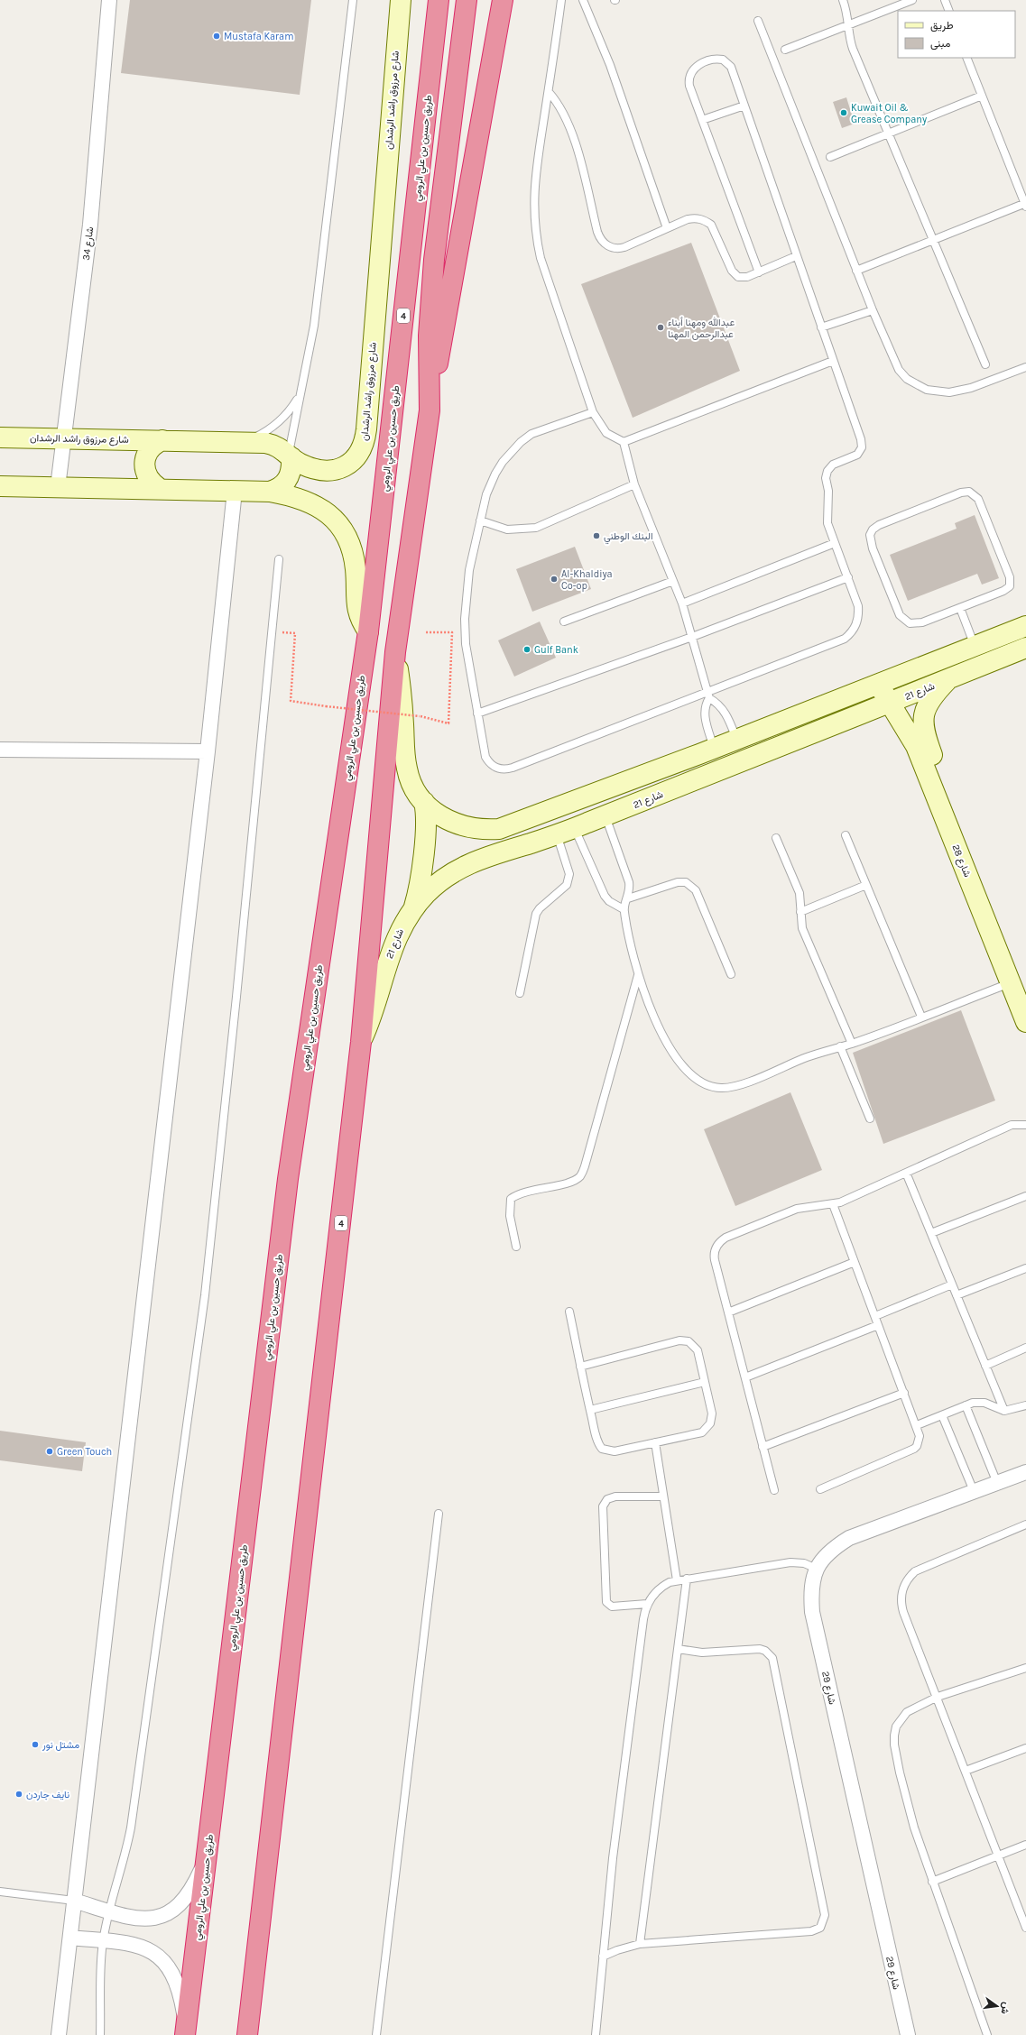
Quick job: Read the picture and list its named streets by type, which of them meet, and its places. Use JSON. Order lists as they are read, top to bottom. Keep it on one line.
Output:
{"streets":{"highway":["طريق حسين بن علي الرومي","4"],"street":["شارع مرزوق راشد الرشدان","شارع 34","شارع 21","شارع 28","شارع 29"]},"crossings":[["شارع مرزوق راشد الرشدان","شارع 34"],["4","شارع 21"],["شارع 21","شارع 28"]],"places":["Mustafa Karam","Kuwait Oil & Grease Company","عبدالله ومهنا أبناء عبدالرحمن المهنا","البنك الوطني","Al-Khaldiya Co-op","Gulf Bank","Green Touch","مشتل نور","نايف جاردن"],"legend":["طريق","مبنى"],"north":"right"}
